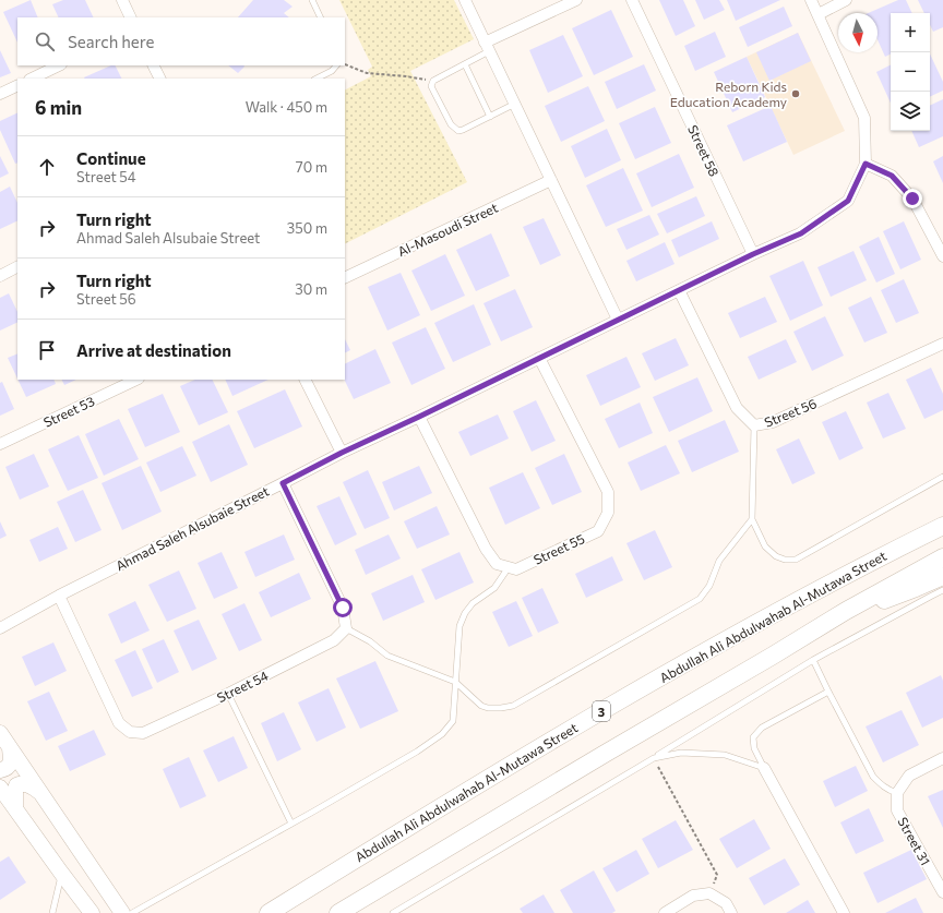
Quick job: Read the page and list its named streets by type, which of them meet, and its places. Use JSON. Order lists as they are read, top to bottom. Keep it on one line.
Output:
{"streets":{"main road":["Abdullah Ali Abdulwahab Al-Mutawa Street","3"],"street":["Street 58","Al-Masoudi Street","Street 53","Street 56","Ahmad Saleh Alsubaie Street","Street 55","Street 54","Street 31"]},"crossings":[["Street 58","Ahmad Saleh Alsubaie Street"],["Street 56","Ahmad Saleh Alsubaie Street"],["Ahmad Saleh Alsubaie Street","Street 55"],["Ahmad Saleh Alsubaie Street","Street 54"]],"places":["Reborn Kids Education Academy"],"north":"bottom","page":{"map_buttons":["+","−"],"search":"Search here","heading":["6 min","Walk · 450 m"],"list":[["Continue","Street 54","70 m"],["Turn right","Ahmad Saleh Alsubaie Street","350 m"],["Turn right","Street 56","30 m"],"Arrive at destination"]}}
